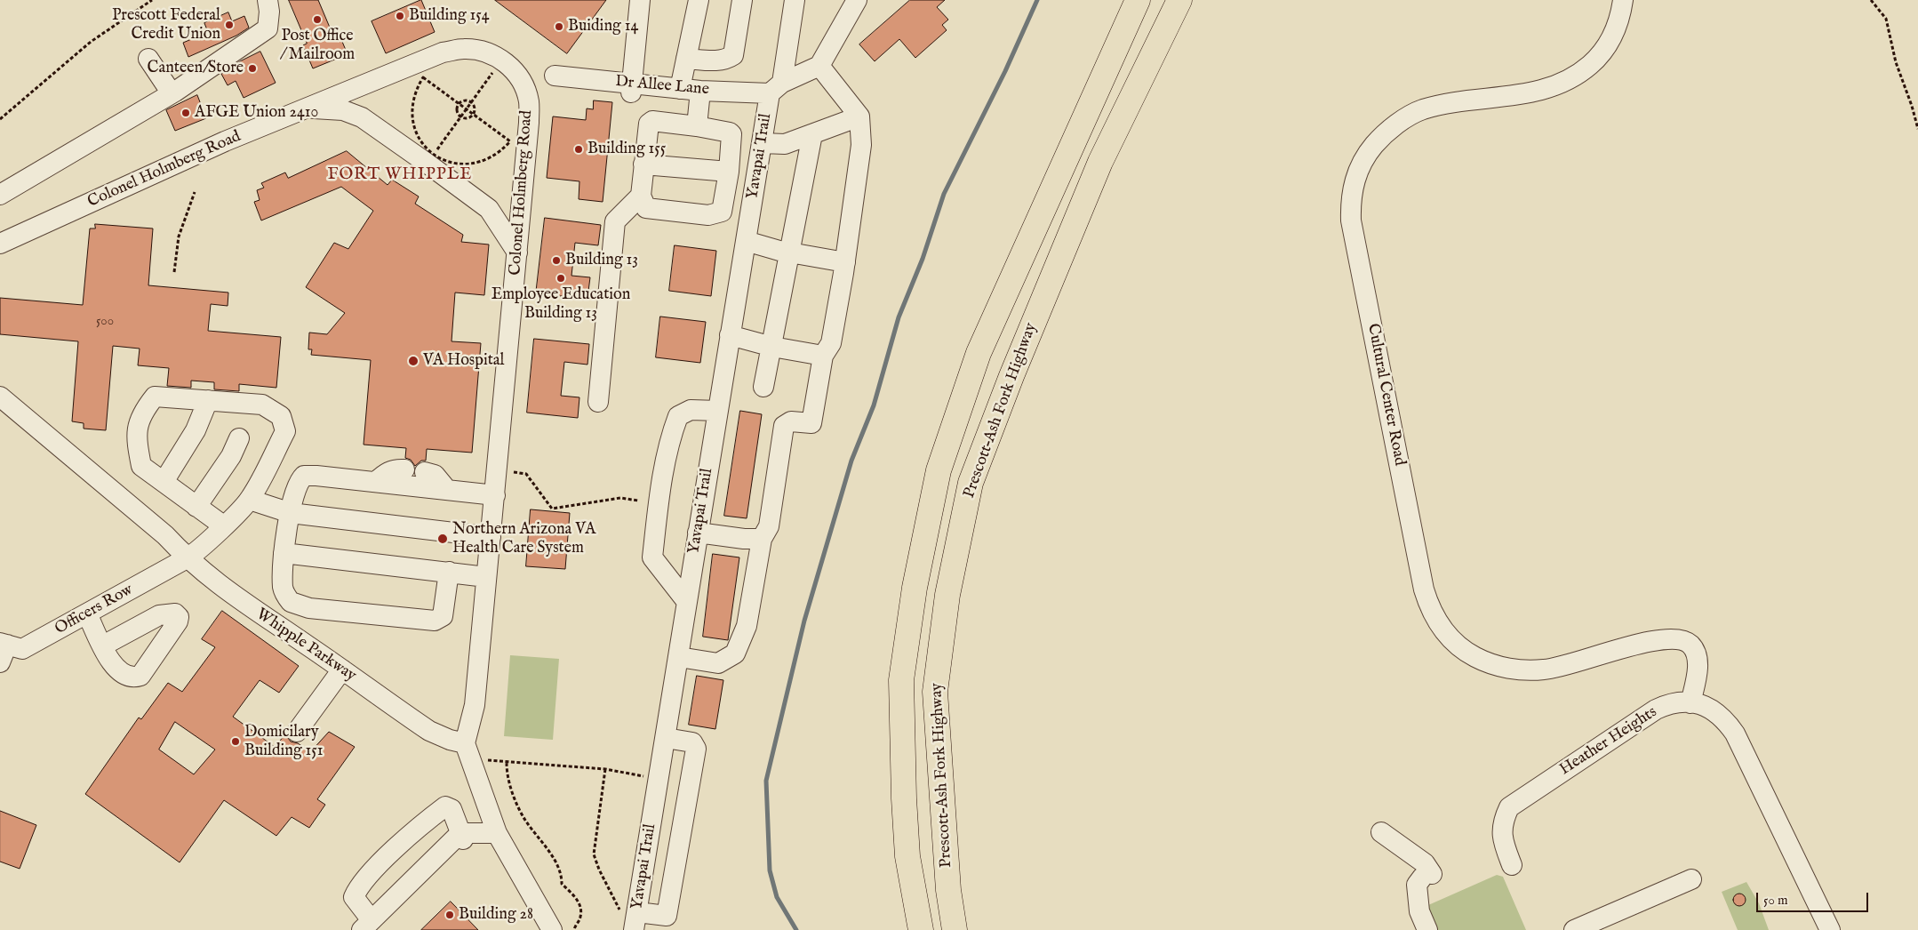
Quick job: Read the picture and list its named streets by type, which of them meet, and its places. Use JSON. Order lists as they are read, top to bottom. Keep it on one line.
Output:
{"streets":{"main road":["Prescott–Ash Fork Highway"],"lane":["Dr Allee Lane","Yavapai Trail","Colonel Holmberg Road","Cultural Center Road","Officers Row","Whipple Parkway","Heather Heights"]},"crossings":[["Dr Allee Lane","Yavapai Trail"],["Colonel Holmberg Road","Whipple Parkway"],["Cultural Center Road","Heather Heights"],["Officers Row","Whipple Parkway"]],"districts":["FORT WHIPPLE"],"places":["Building 154","Post Office / Mailroom","Prescott Federal Credit Union","Buiding 14","Canteen/Store","AFGE Union 2410","Building 155","Building 13","Employee Education Building 13","VA Hospital","Northern Arizona VA Health Care System","Domicilary Building 151","Building 28"],"house_numbers":["500"],"scale_bar":"50 m"}
